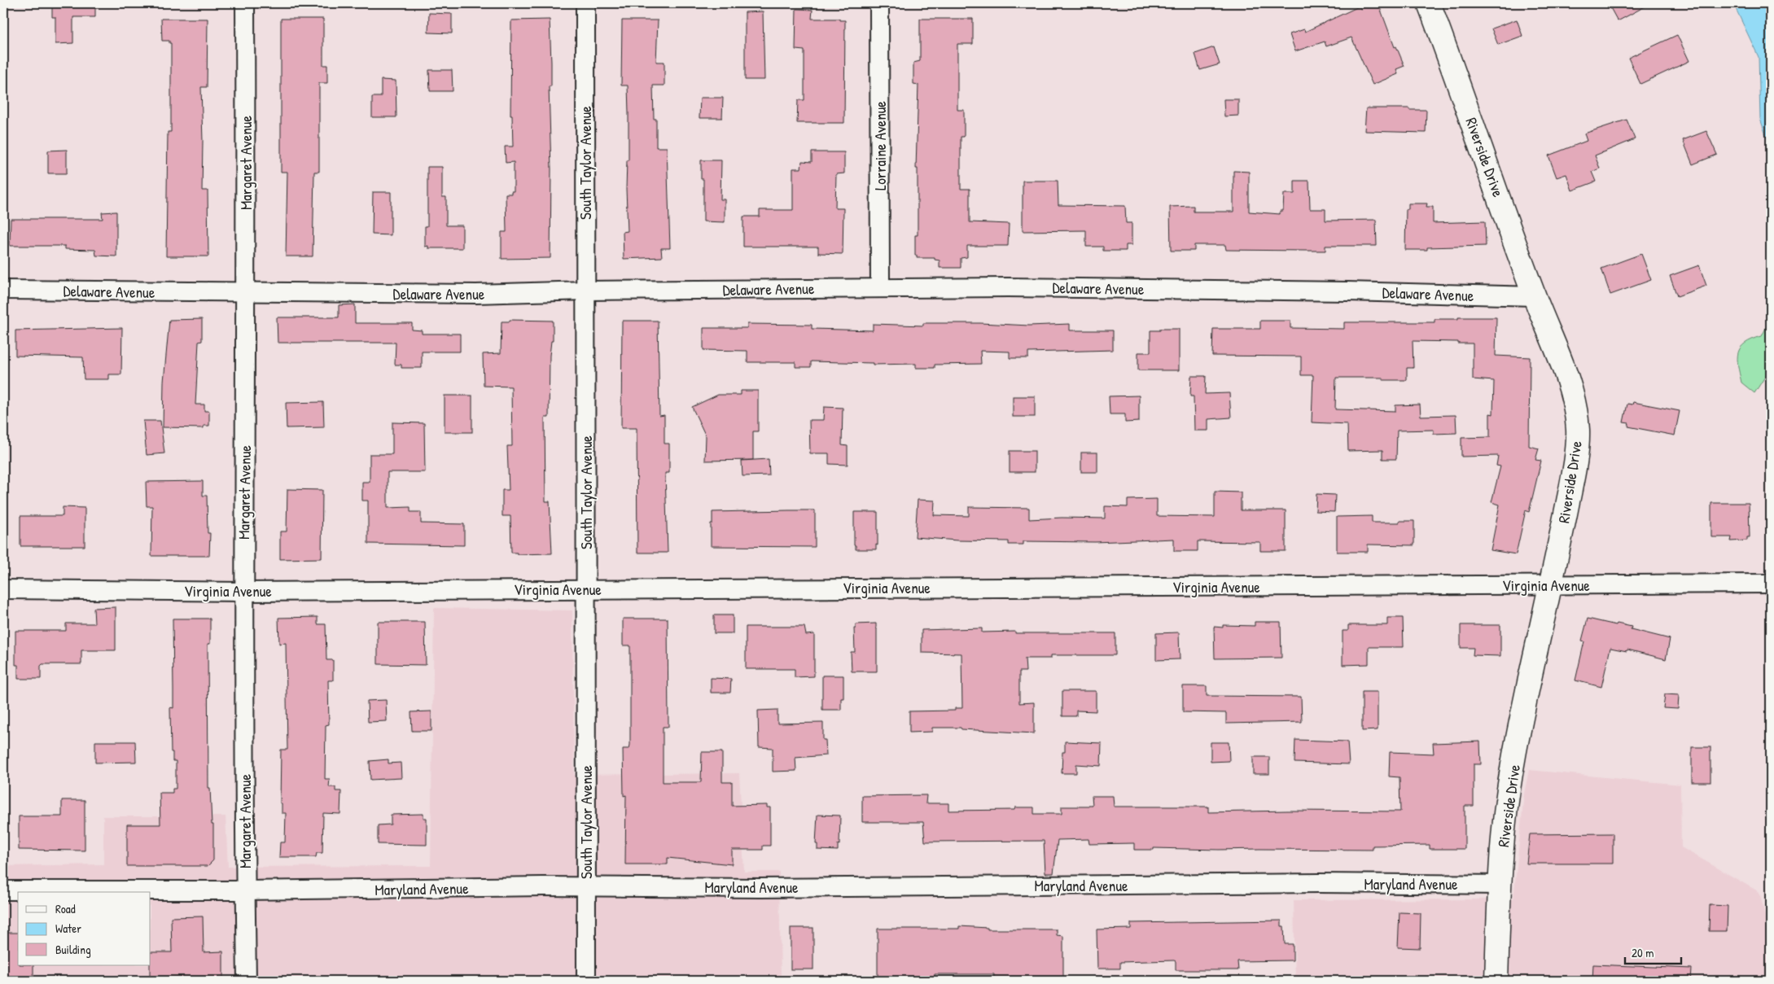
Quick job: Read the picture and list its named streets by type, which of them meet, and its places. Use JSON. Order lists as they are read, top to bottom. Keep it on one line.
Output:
{"streets":{"street":["Lorraine Avenue","Riverside Drive","Margaret Avenue","South Taylor Avenue","Delaware Avenue","Virginia Avenue","Maryland Avenue"]},"crossings":[["Lorraine Avenue","Delaware Avenue"],["Riverside Drive","Delaware Avenue"],["Riverside Drive","Virginia Avenue"],["Riverside Drive","Maryland Avenue"],["Margaret Avenue","Delaware Avenue"],["Margaret Avenue","Virginia Avenue"],["Margaret Avenue","Maryland Avenue"],["South Taylor Avenue","Delaware Avenue"],["South Taylor Avenue","Virginia Avenue"],["South Taylor Avenue","Maryland Avenue"]],"legend":["Road","Water","Building"],"scale_bar":"20 m"}
